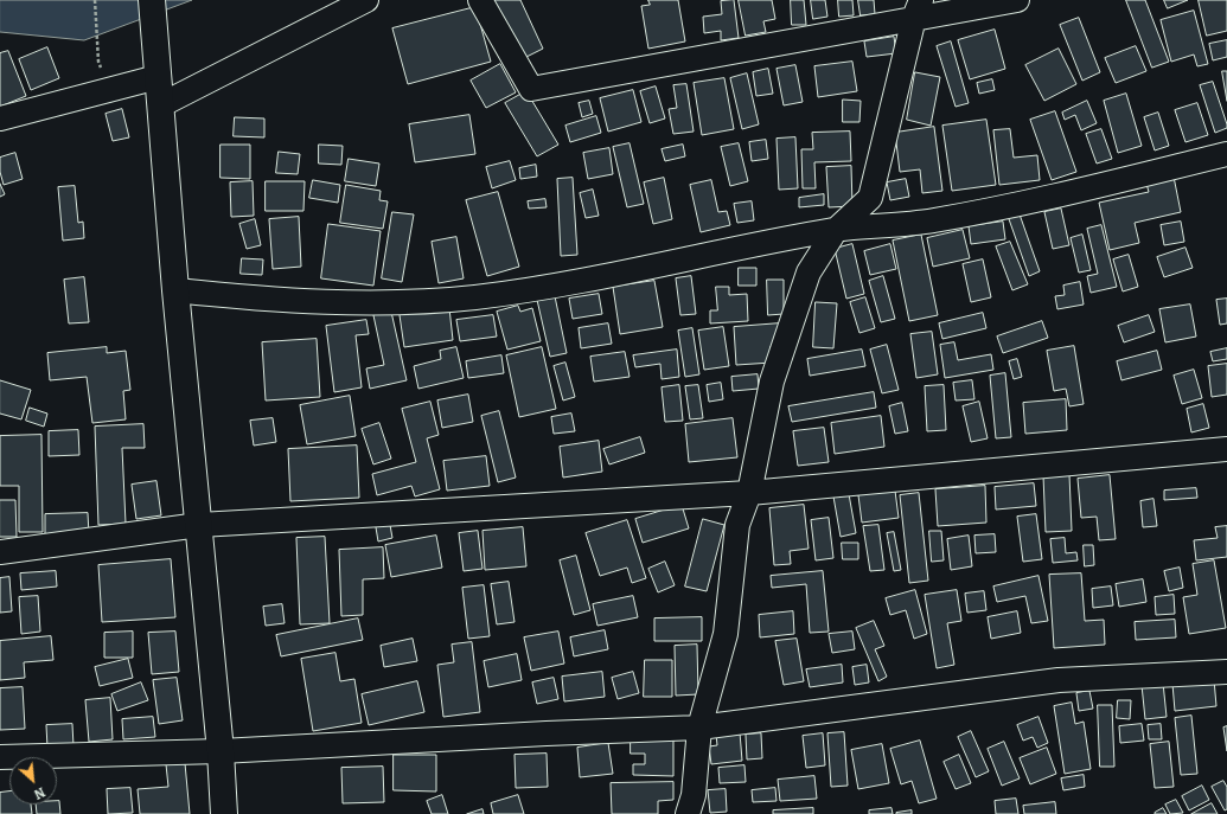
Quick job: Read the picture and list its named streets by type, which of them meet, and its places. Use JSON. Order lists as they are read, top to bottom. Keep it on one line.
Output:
{"north":"bottom right"}
